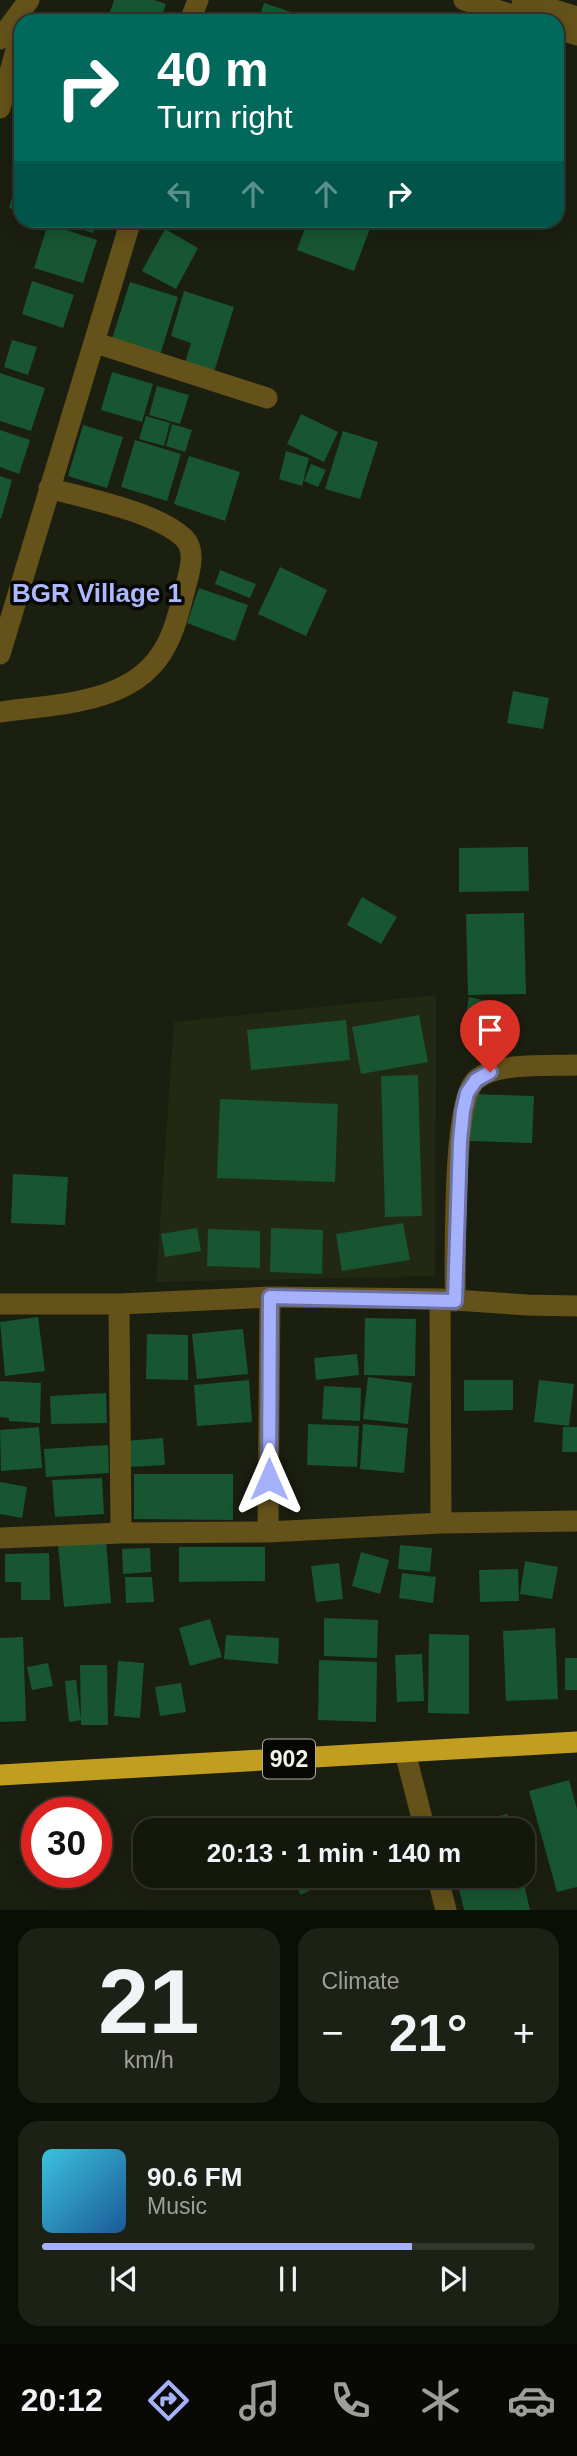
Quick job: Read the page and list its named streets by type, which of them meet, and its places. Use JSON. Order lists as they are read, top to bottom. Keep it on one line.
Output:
{"streets":{"highway":["902"]},"districts":["BGR Village 1"],"page":{"turn":["40 m","Turn right"],"limit":"30","trip":"20:13 · 1 min · 140 m","tile":[["21","km/h"],"Climate"],"heat":["−","21°","+"],"song":["90.6 FM","Music"],"tabs":"20:12"}}
